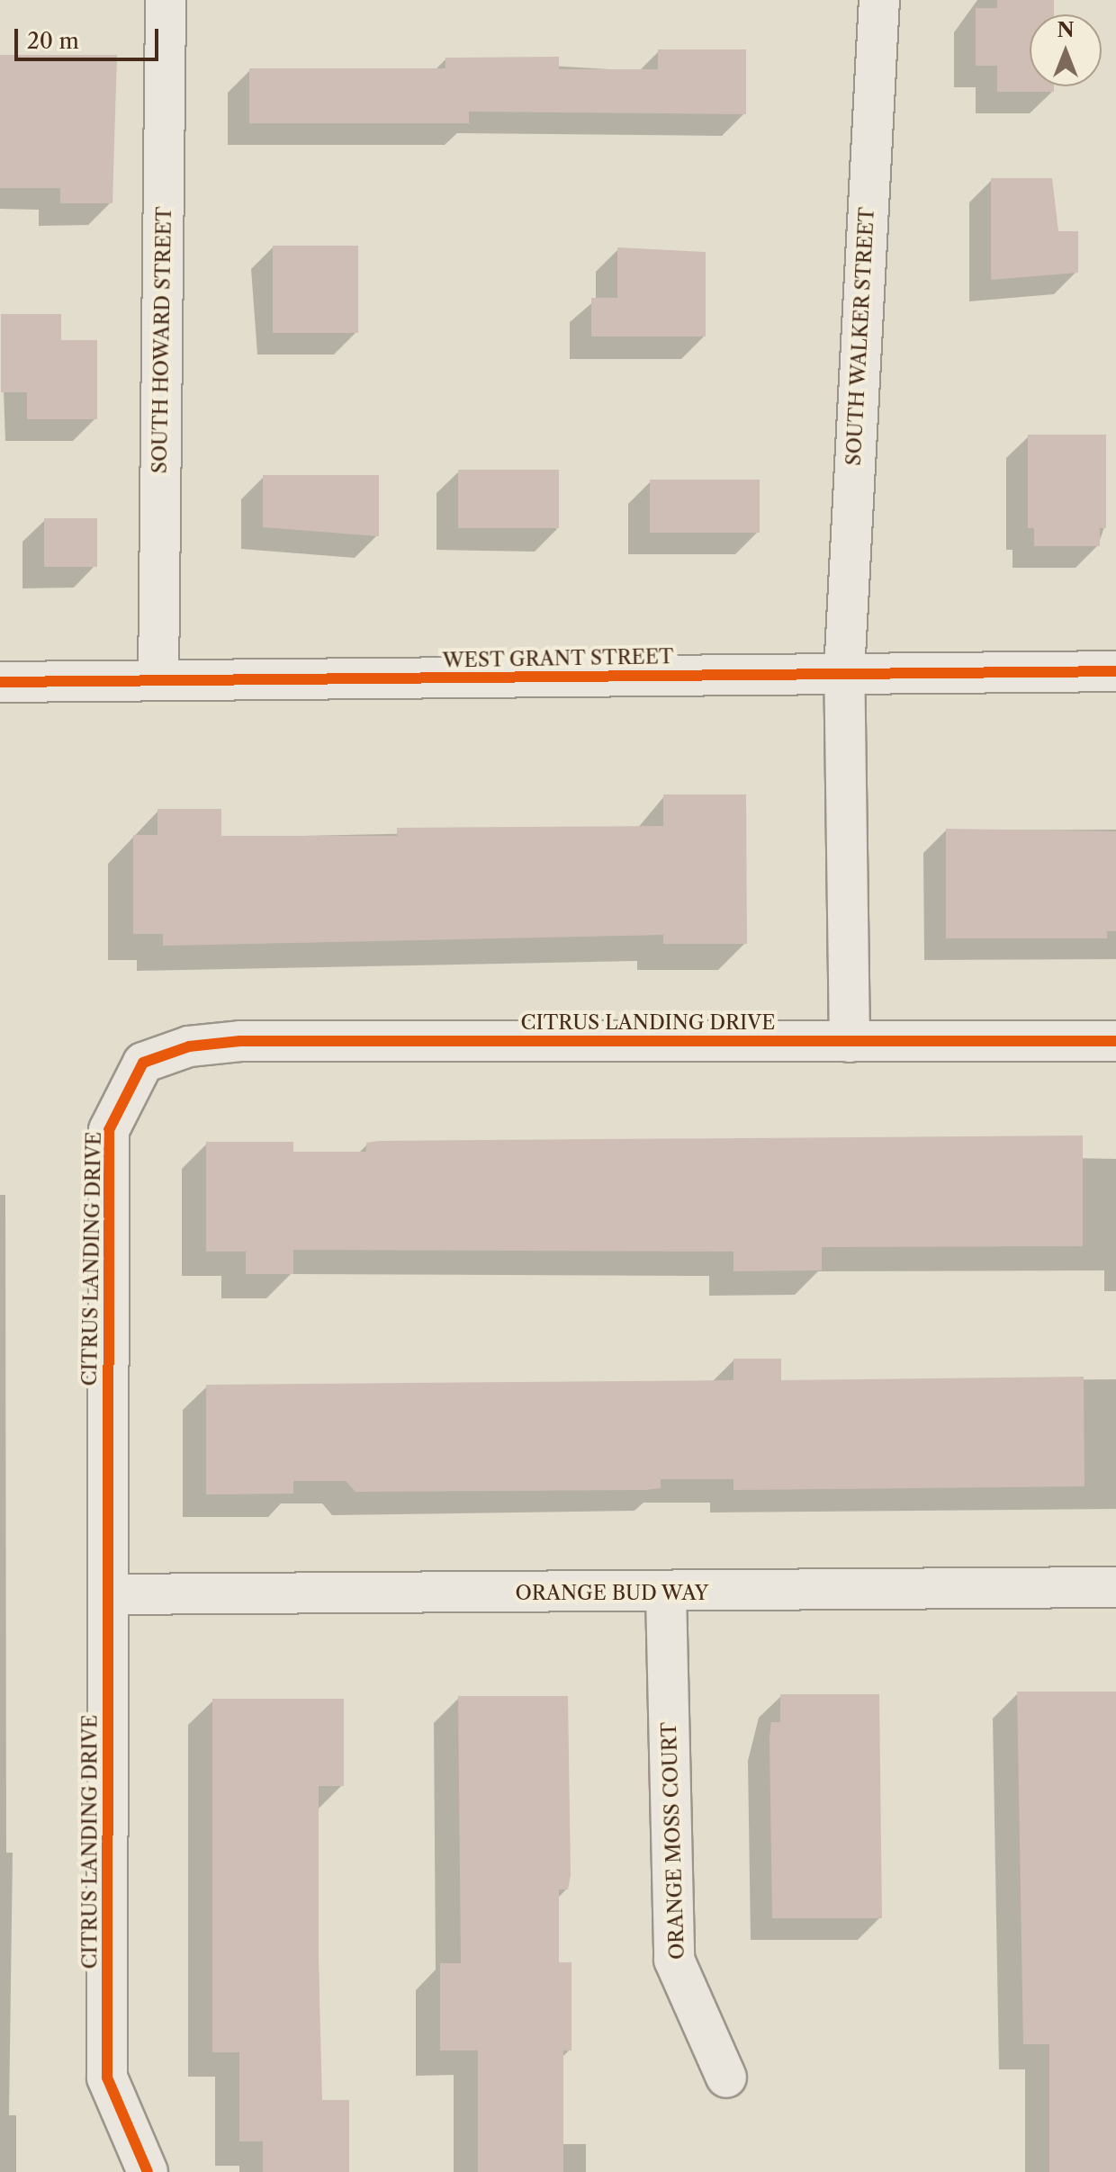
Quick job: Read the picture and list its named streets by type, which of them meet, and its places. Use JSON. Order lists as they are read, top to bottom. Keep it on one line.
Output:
{"streets":{"street":["SOUTH WALKER STREET","SOUTH HOWARD STREET","WEST GRANT STREET","CITRUS LANDING DRIVE","ORANGE BUD WAY","ORANGE MOSS COURT"]},"crossings":[["SOUTH WALKER STREET","WEST GRANT STREET"],["SOUTH WALKER STREET","CITRUS LANDING DRIVE"],["SOUTH HOWARD STREET","WEST GRANT STREET"],["CITRUS LANDING DRIVE","ORANGE BUD WAY"],["ORANGE BUD WAY","ORANGE MOSS COURT"]],"scale_bar":"20 m","north":"top"}
